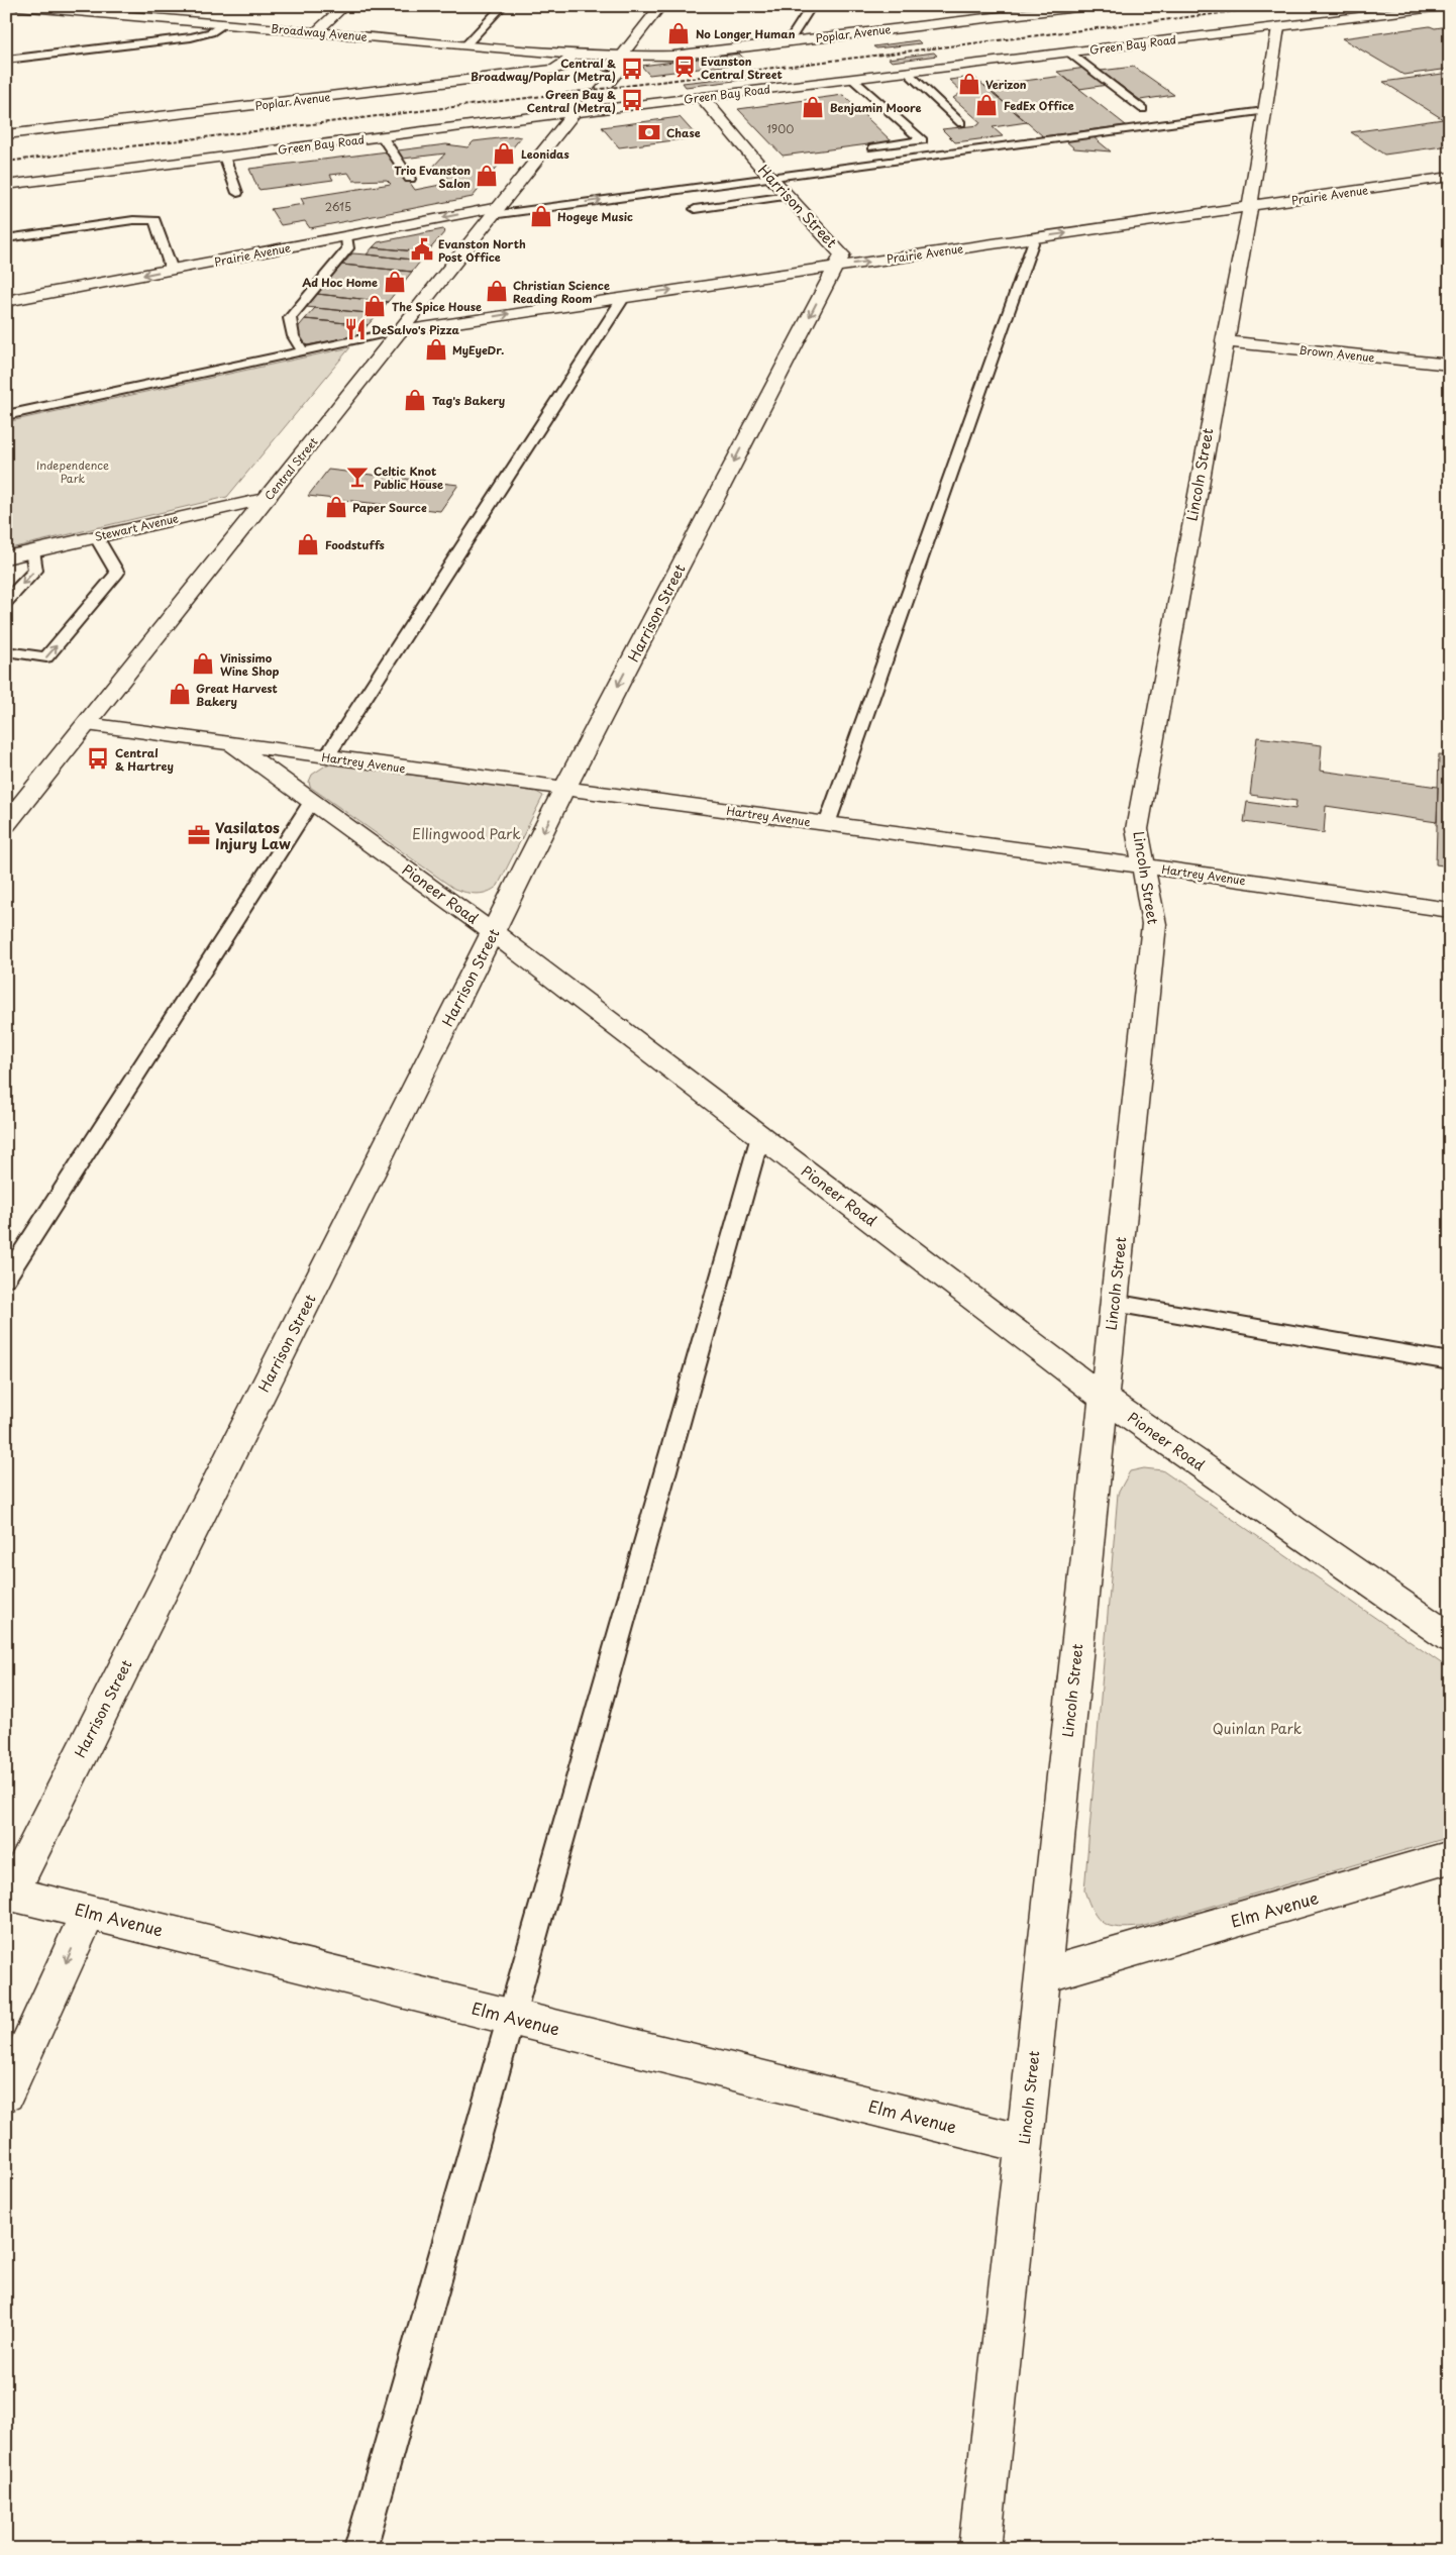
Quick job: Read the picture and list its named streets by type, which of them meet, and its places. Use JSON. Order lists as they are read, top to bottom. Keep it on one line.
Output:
{"streets":{"street":["Broadway Avenue","Poplar Avenue","Green Bay Road","Prairie Avenue","Harrison Street","Brown Avenue","Central Street","Lincoln Street","Stewart Avenue","Hartrey Avenue","Pioneer Road","Elm Avenue"]},"crossings":[["Broadway Avenue","Poplar Avenue"],["Broadway Avenue","Central Street"],["Poplar Avenue","Central Street"],["Green Bay Road","Harrison Street"],["Green Bay Road","Central Street"],["Green Bay Road","Lincoln Street"],["Prairie Avenue","Harrison Street"],["Prairie Avenue","Central Street"],["Prairie Avenue","Lincoln Street"],["Harrison Street","Hartrey Avenue"],["Harrison Street","Pioneer Road"],["Harrison Street","Elm Avenue"],["Brown Avenue","Lincoln Street"],["Central Street","Stewart Avenue"],["Central Street","Hartrey Avenue"],["Lincoln Street","Hartrey Avenue"],["Lincoln Street","Pioneer Road"],["Lincoln Street","Elm Avenue"],["Hartrey Avenue","Pioneer Road"]],"one_way":["Harrison Street"],"parks":["Independence Park","Ellingwood Park","Quinlan Park"],"places":{"shop":["No Longer Human","Verizon","FedEx Office","Benjamin Moore","Leonidas","Trio Evanston Salon","Hogeye Music","Ad Hoc Home","Christian Science Reading Room","The Spice House","MyEyeDr.","Tag's Bakery","Paper Source","Foodstuffs","Vinissimo Wine Shop","Great Harvest Bakery"],"station":["Evanston Central Street"],"bus stop":["Central & Broadway/Poplar (Metra)","Green Bay & Central (Metra)","Central & Hartrey"],"bank":["Chase"],"public building":["Evanston North Post Office"],"restaurant":["DeSalvo's Pizza"],"bar":["Celtic Knot Public House"],"office":["Vasilatos Injury Law"]},"house_numbers":["1900","2615"]}
